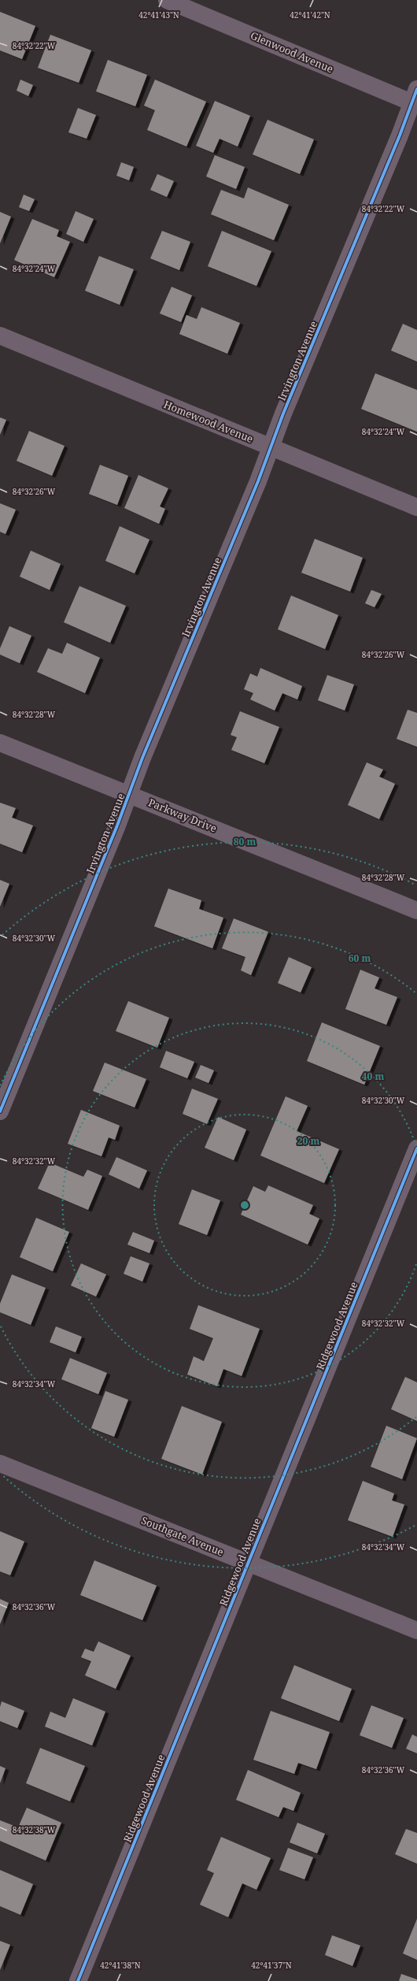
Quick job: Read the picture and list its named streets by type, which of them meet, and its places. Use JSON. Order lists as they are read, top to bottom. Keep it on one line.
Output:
{"streets":{"street":["Glenwood Avenue","Irvington Avenue","Homewood Avenue","Parkway Drive","Ridgewood Avenue","Southgate Avenue"]},"crossings":[["Glenwood Avenue","Irvington Avenue"],["Irvington Avenue","Homewood Avenue"],["Irvington Avenue","Parkway Drive"],["Ridgewood Avenue","Southgate Avenue"]],"coordinates":["42°41'43\"N","42°41'42\"N","84°32'22\"W","84°32'24\"W","84°32'26\"W","84°32'28\"W","84°32'30\"W","84°32'32\"W","84°32'34\"W","84°32'36\"W","84°32'38\"W","42°41'38\"N","42°41'37\"N"],"rings":["80 m","60 m","40 m","20 m"]}
